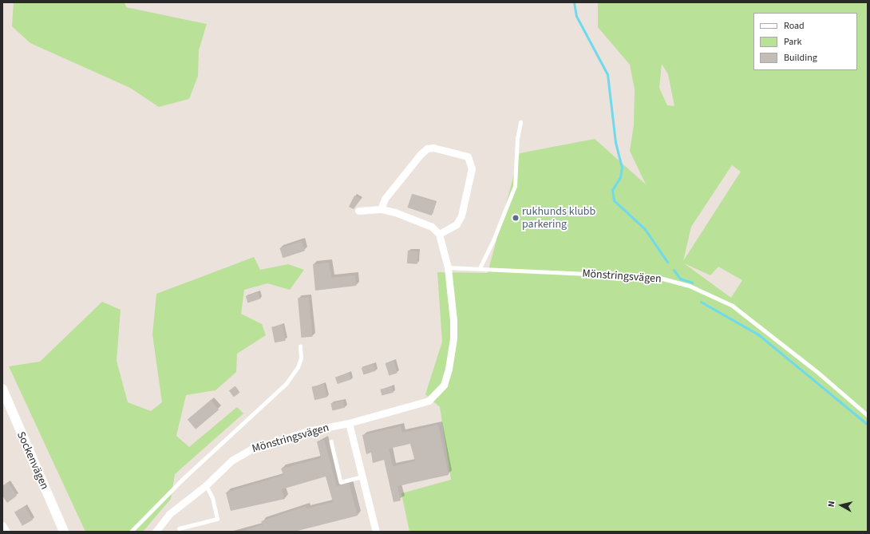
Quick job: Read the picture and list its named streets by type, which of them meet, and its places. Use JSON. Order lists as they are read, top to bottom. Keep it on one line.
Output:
{"streets":{"street":["Mönstringsvägen","Sockenvägen"]},"places":["rukhunds klubb parkering"],"legend":["Road","Park","Building"],"north":"left"}
